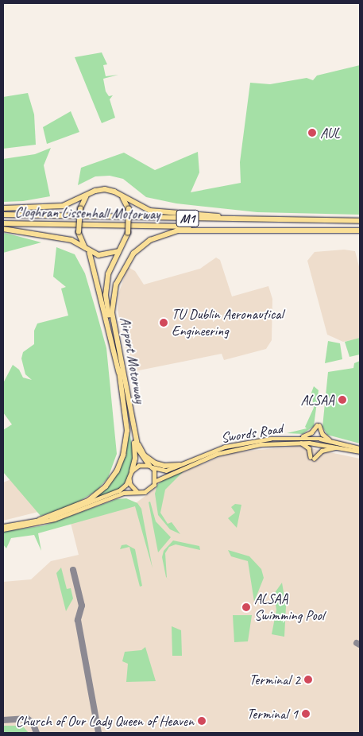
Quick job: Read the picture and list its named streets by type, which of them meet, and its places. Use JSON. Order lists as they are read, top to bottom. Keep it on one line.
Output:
{"streets":{"highway":["Cloghran Lissenhall Motorway","M1","Airport Motorway"],"main road":["Swords Road"]},"crossings":[["Cloghran Lissenhall Motorway","M1"],["Cloghran Lissenhall Motorway","Airport Motorway"],["M1","Airport Motorway"],["M1","Swords Road"],["Airport Motorway","Swords Road"]],"places":["AUL","TU Dublin Aeronautical Engineering","ALSAA","ALSAA Swimming Pool","Terminal 2","Terminal 1","Church of Our Lady Queen of Heaven"]}
